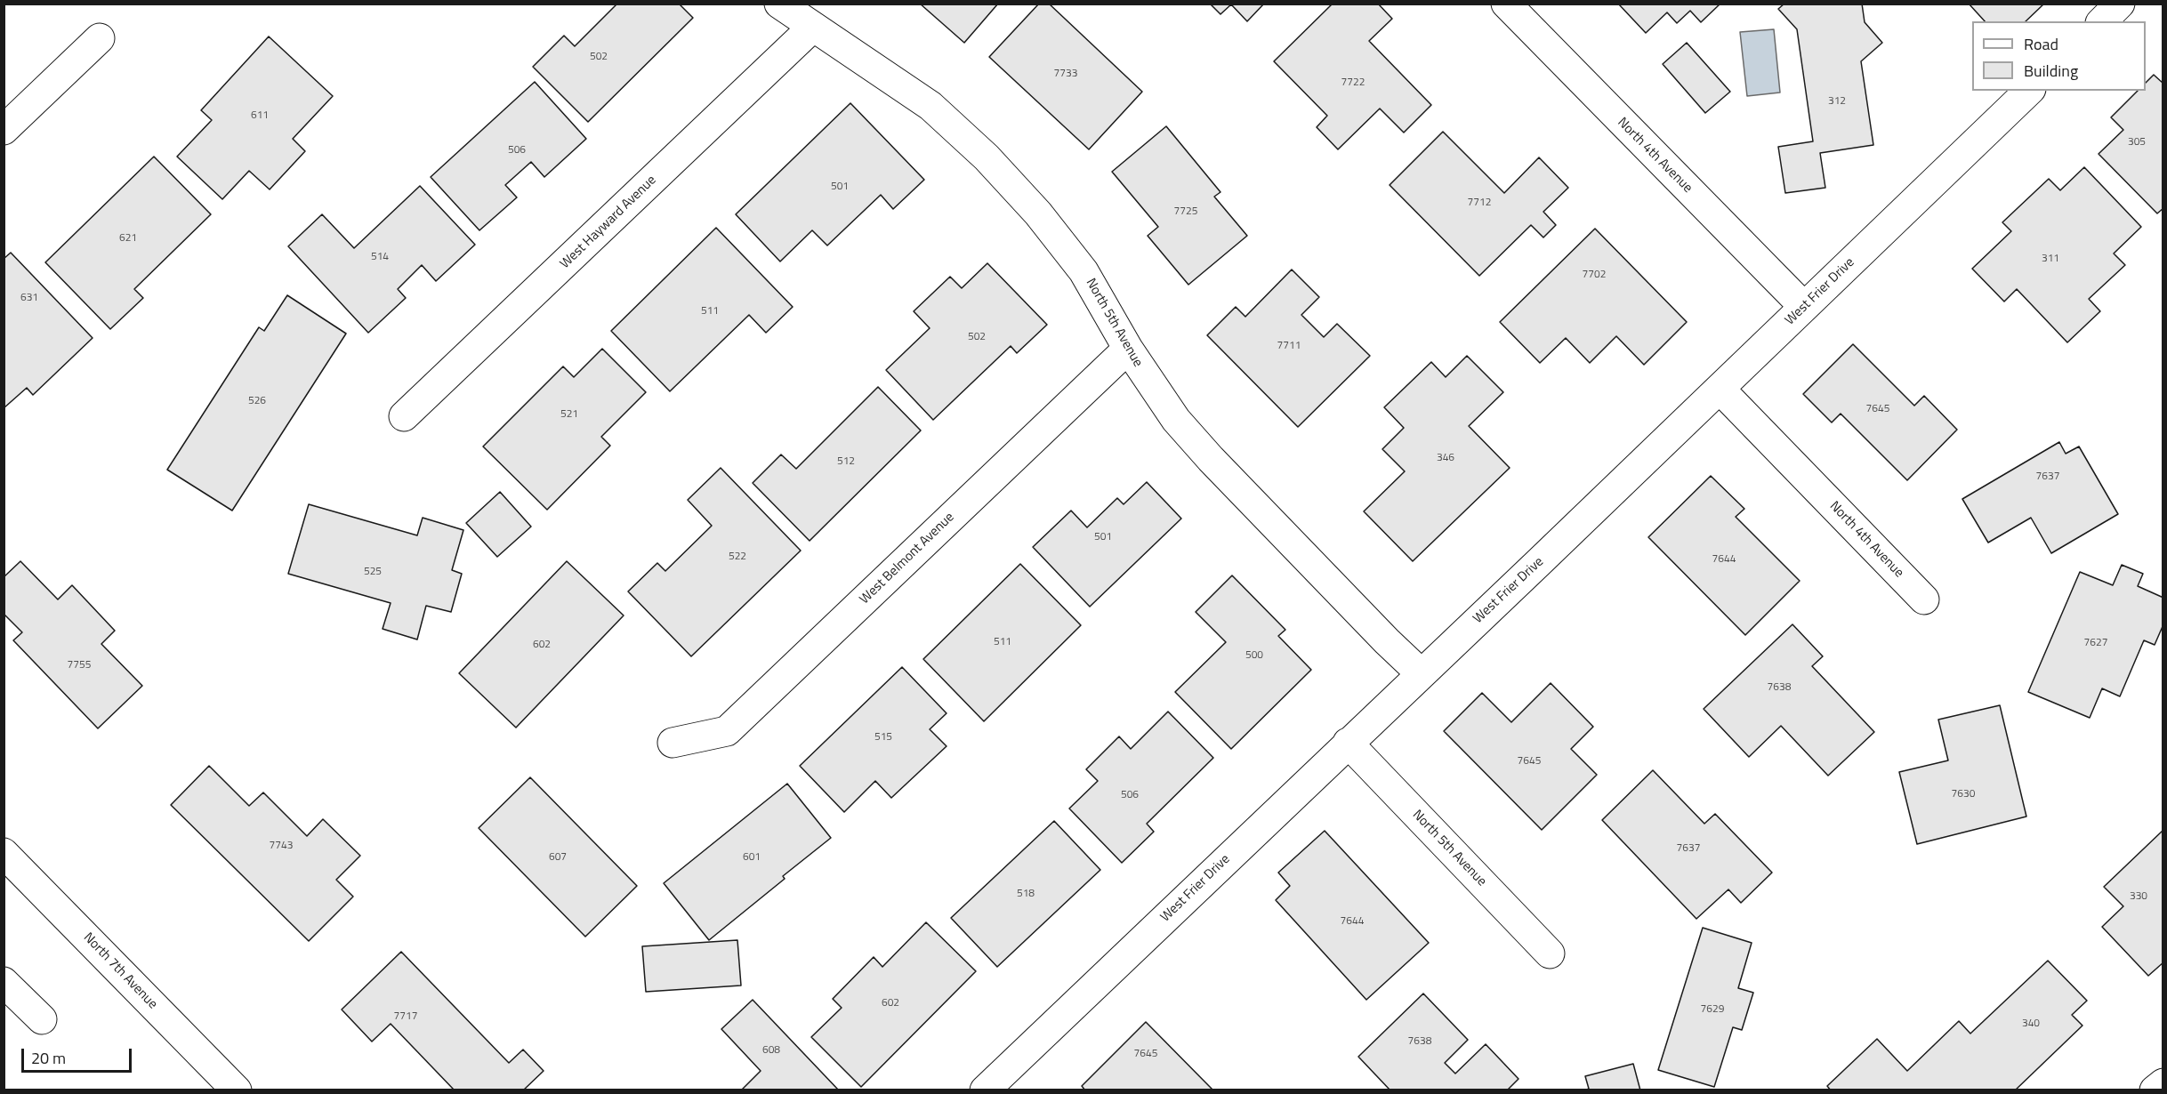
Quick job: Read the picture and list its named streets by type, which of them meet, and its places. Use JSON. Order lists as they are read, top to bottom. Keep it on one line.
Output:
{"streets":{"street":["North 4th Avenue","West Hayward Avenue","West Frier Drive","North 5th Avenue","West Belmont Avenue","North 7th Avenue"]},"crossings":[["North 4th Avenue","West Frier Drive"],["West Hayward Avenue","North 5th Avenue"],["West Frier Drive","North 5th Avenue"],["North 5th Avenue","West Belmont Avenue"]],"house_numbers":["502","7733","7722","312","611","305","506","501","7712","7725","621","514","311","7702","631","511","502","7711","526","7645","521","346","512","7637","501","522","7644","525","511","7627","602","500","7755","7638","515","7645","7630","506","7743","7637","607","601","518","330","7644","602","7629","7717","340","7638","608","7645"],"legend":["Road","Building"],"scale_bar":"20 m"}
